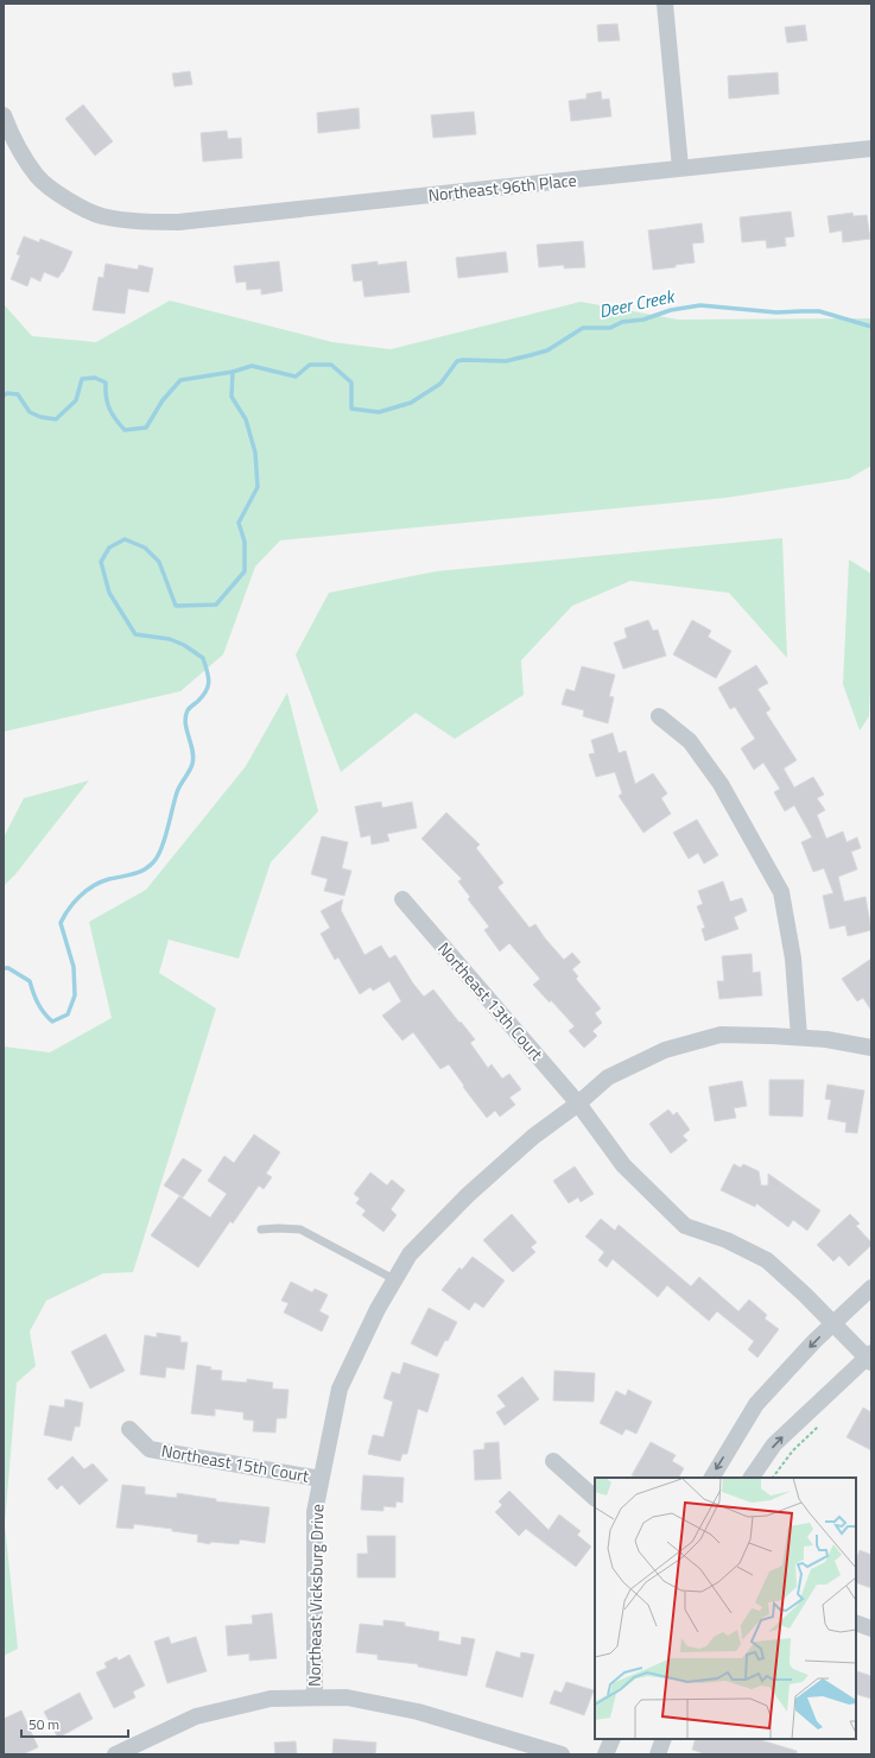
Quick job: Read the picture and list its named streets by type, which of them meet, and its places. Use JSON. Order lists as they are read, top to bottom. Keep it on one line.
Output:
{"streets":{"street":["Northeast 96th Place","Northeast 13th Court","Northeast 15th Court","Northeast Vicksburg Drive"]},"crossings":[["Northeast 13th Court","Northeast Vicksburg Drive"],["Northeast 15th Court","Northeast Vicksburg Drive"]],"water":["Deer Creek"],"scale_bar":"50 m"}
